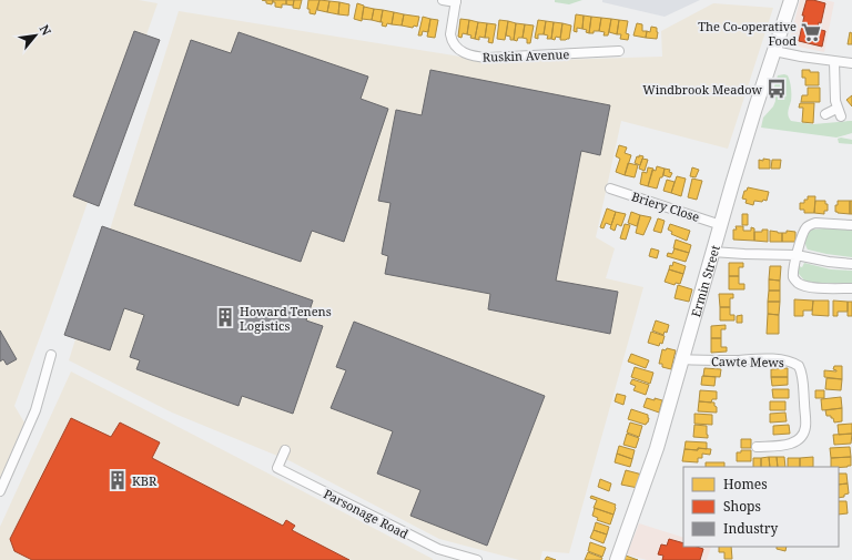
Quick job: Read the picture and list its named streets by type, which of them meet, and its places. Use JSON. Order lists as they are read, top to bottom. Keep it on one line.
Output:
{"streets":{"main road":["Ermin Street"],"street":["Ruskin Avenue","Briery Close","Cawte Mews","Parsonage Road"]},"crossings":[["Briery Close","Ermin Street"],["Ermin Street","Cawte Mews"]],"places":{"supermarket":["The Co-operative Food"],"bus stop":["Windbrook Meadow"],"building":["Howard Tenens Logistics","KBR"]},"legend":["Homes","Shops","Industry"],"north":"top right"}
